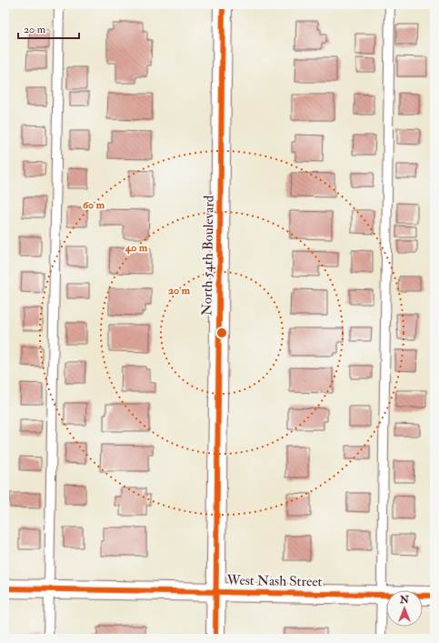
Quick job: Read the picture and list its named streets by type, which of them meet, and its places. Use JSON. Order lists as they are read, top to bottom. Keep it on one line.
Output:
{"streets":{"street":["North 54th Boulevard","West Nash Street"]},"crossings":[["North 54th Boulevard","West Nash Street"]],"scale_bar":"20 m","north":"top","rings":["60 m","40 m","20 m"]}
